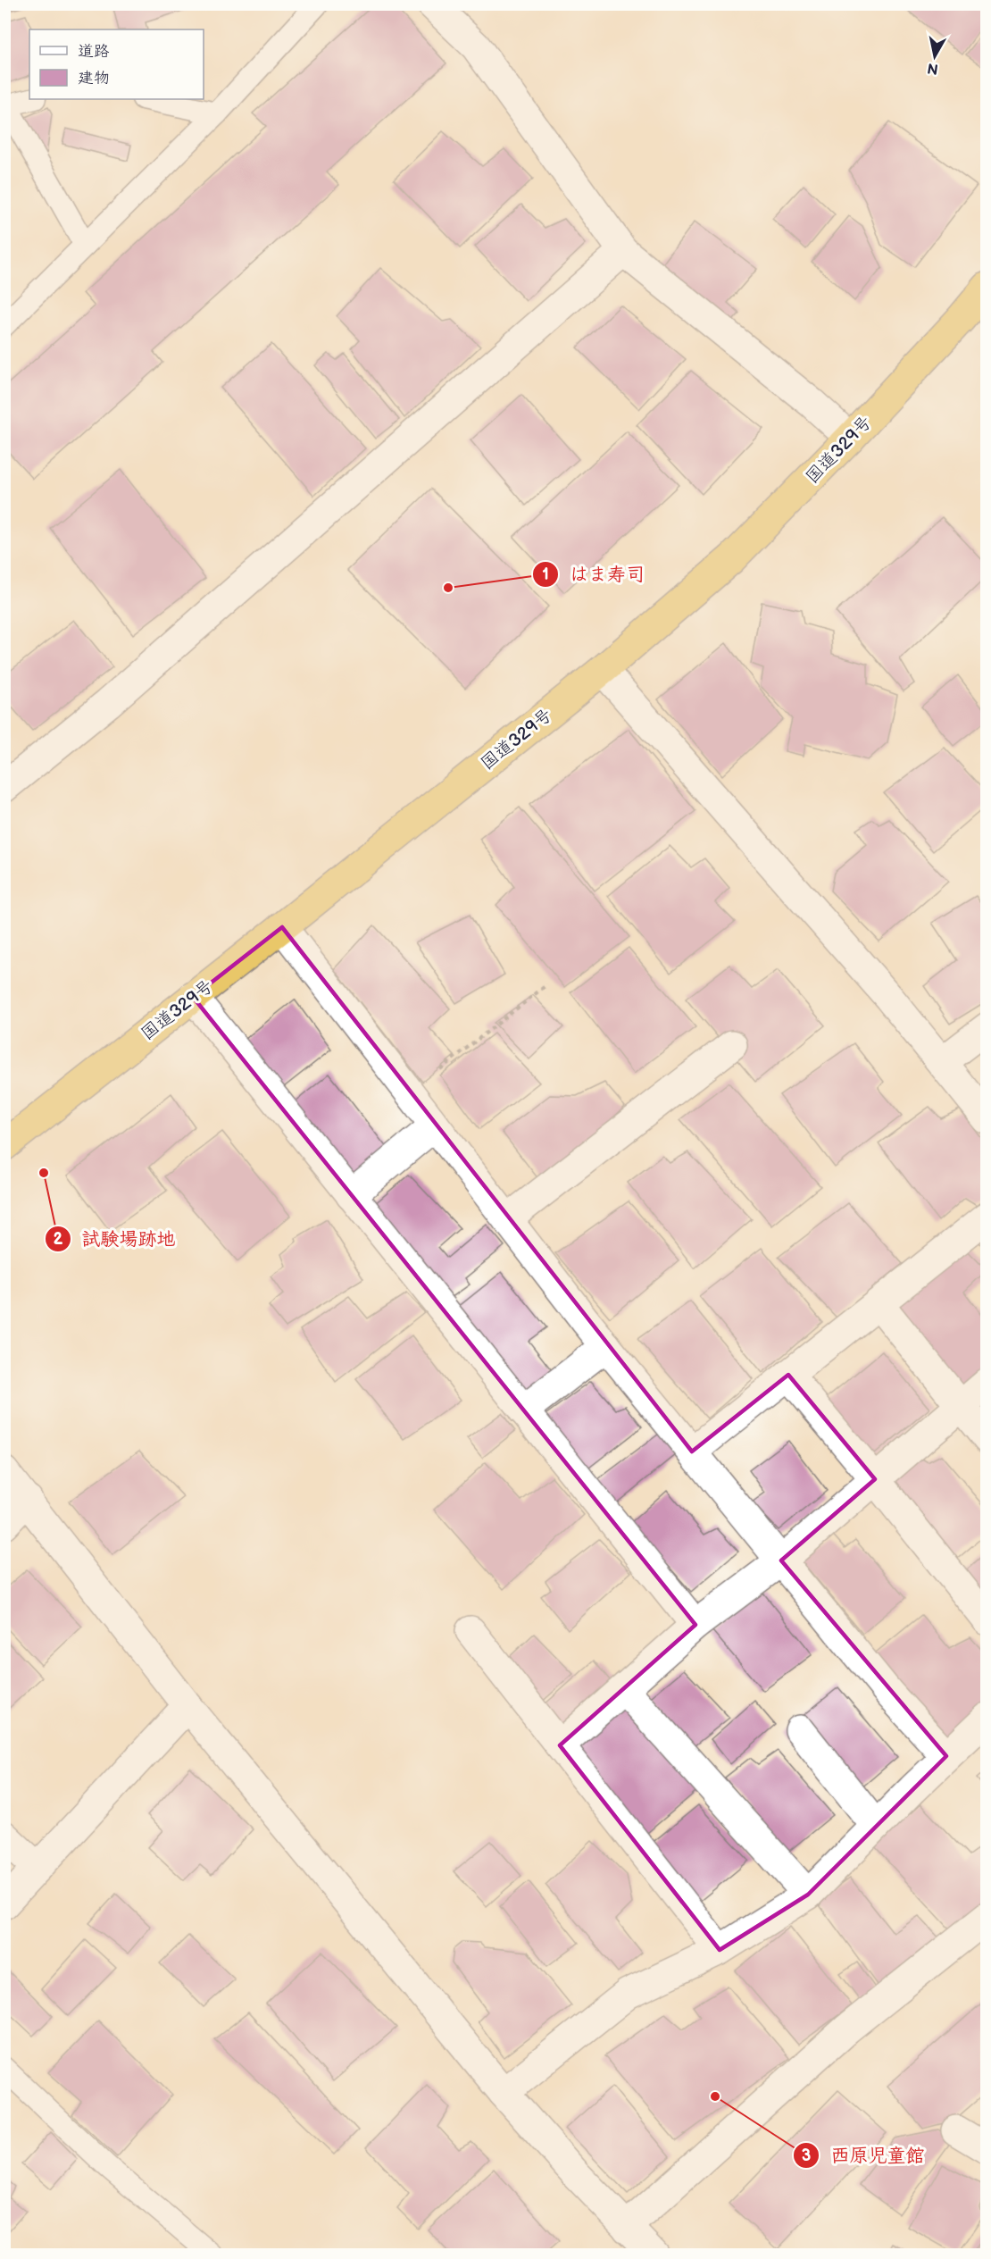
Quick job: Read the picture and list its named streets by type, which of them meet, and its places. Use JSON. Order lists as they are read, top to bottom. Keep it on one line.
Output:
{"streets":{"highway":["国道329号"]},"places":["はま寿司","試験場跡地","西原児童館"],"legend":["道路","建物"],"north":"bottom"}
